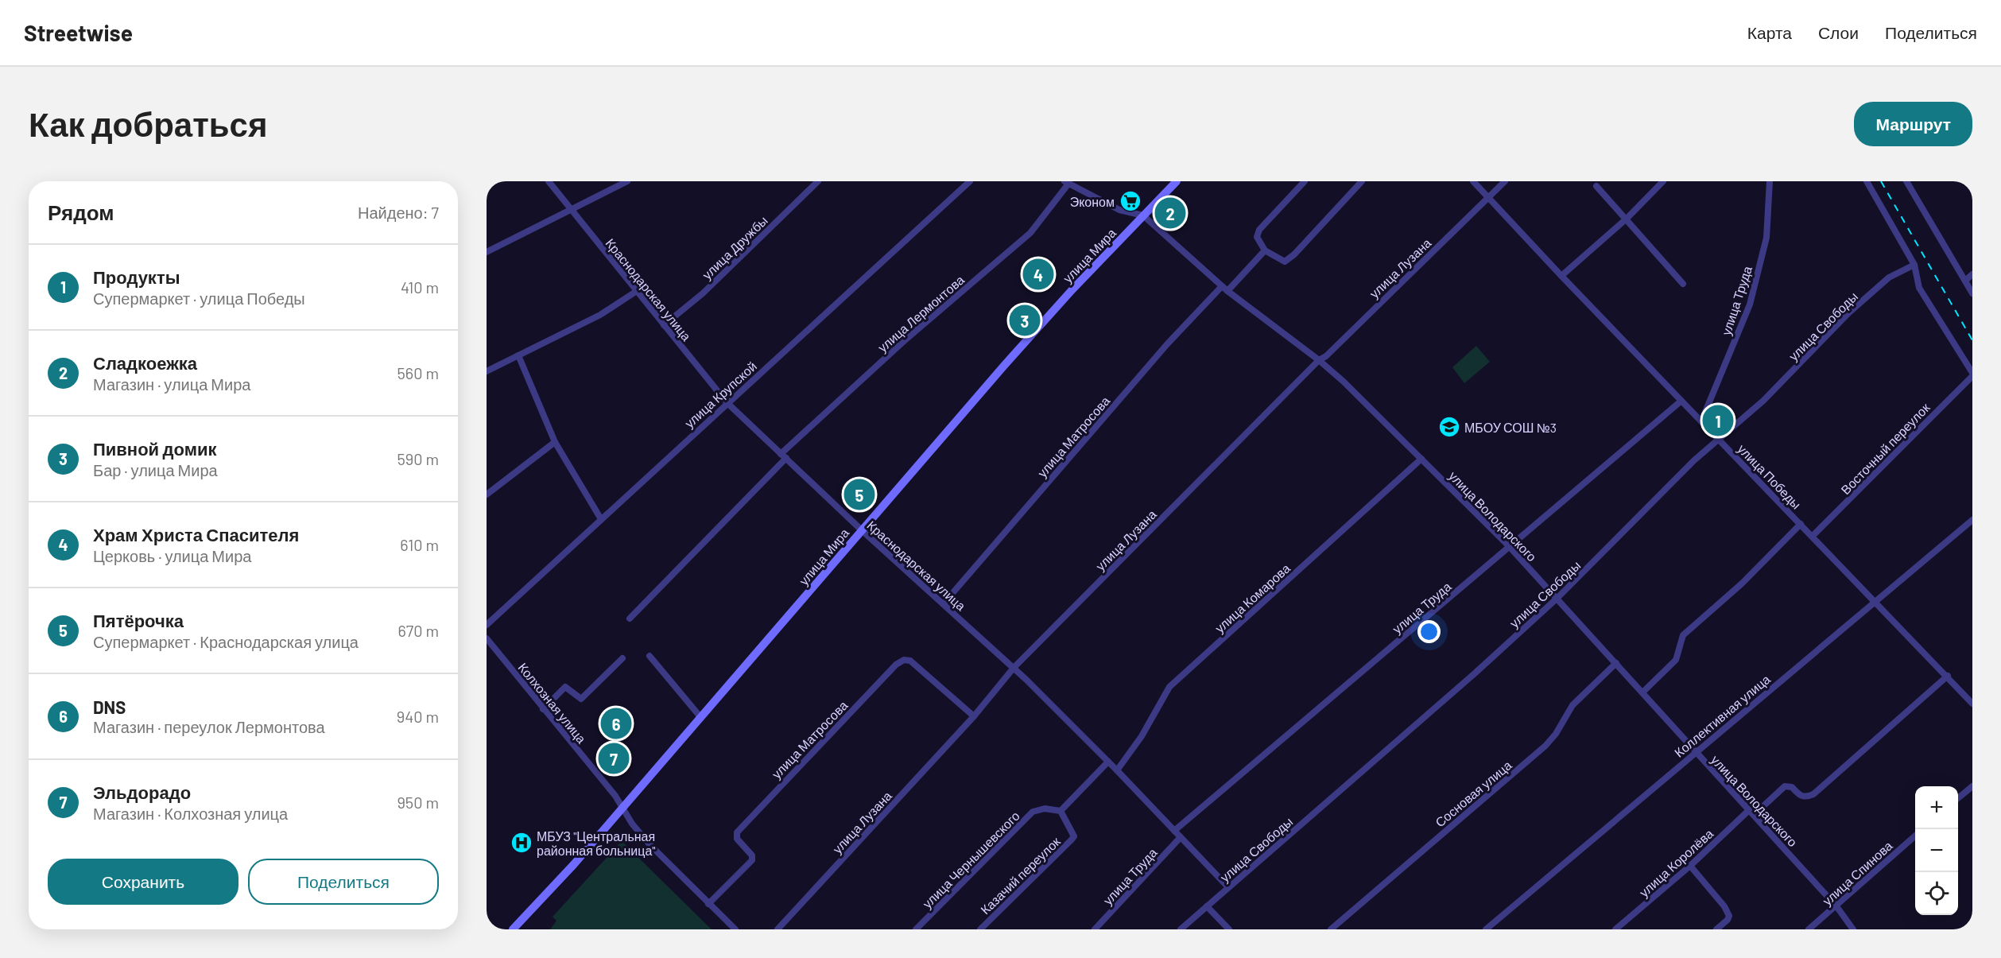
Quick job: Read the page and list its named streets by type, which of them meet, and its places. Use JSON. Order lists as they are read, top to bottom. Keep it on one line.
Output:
{"streets":{"main road":["улица Мира"],"street":["улица Дружбы","улица Лузана","Краснодарская улица","улица Труда","улица Лермонтова","улица Свободы","улица Крупской","улица Матросова","Восточный переулок","улица Победы","улица Володарского","улица Комарова","Колхозная улица","Коллективная улица","Сосновая улица","улица Чернышевского","улица Королёва","улица Спинова","Казачий переулок"]},"crossings":[["улица Дружбы","Краснодарская улица"],["улица Мира","Краснодарская улица"],["улица Мира","улица Володарского"],["улица Мира","Колхозная улица"],["улица Лузана","Краснодарская улица"],["улица Лузана","улица Матросова"],["улица Лузана","улица Победы"],["улица Лузана","улица Володарского"],["Краснодарская улица","улица Труда"],["Краснодарская улица","улица Лермонтова"],["Краснодарская улица","улица Свободы"],["Краснодарская улица","улица Крупской"],["Краснодарская улица","улица Матросова"],["Краснодарская улица","улица Комарова"],["улица Труда","улица Победы"],["улица Труда","улица Володарского"],["улица Лермонтова","улица Володарского"],["улица Свободы","улица Победы"],["улица Свободы","улица Володарского"],["улица Матросова","улица Володарского"],["улица Матросова","Колхозная улица"],["Восточный переулок","улица Победы"],["улица Победы","Коллективная улица"],["улица Победы","улица Королёва"],["улица Володарского","улица Комарова"],["улица Володарского","Коллективная улица"],["улица Володарского","Сосновая улица"],["улица Володарского","улица Королёва"],["улица Володарского","улица Спинова"],["улица Чернышевского","Казачий переулок"]],"places":{"supermarket":["Эконом"],"school or university":["МБОУ СОШ №3"],"hospital":["МБУЗ \"Центральная районная больница\""]},"page":{"header":"Streetwise","nav":["Карта","Слои","Поделиться"],"buttons":["Маршрут",["Сохранить","Поделиться"]],"title":"Как добраться","heading":["Рядом","Найдено: 7"],"pins":["2","4","3","1","5","6","7"],"list":[{"mark":"1","name":"Продукты","note":"Супермаркет · улица Победы","value":"410 m"},{"mark":"2","name":"Сладкоежка","note":"Магазин · улица Мира","value":"560 m"},{"mark":"3","name":"Пивной домик","note":"Бар · улица Мира","value":"590 m"},{"mark":"4","name":"Храм Христа Спасителя","note":"Церковь · улица Мира","value":"610 m"},{"mark":"5","name":"Пятёрочка","note":"Супермаркет · Краснодарская улица","value":"670 m"},{"mark":"6","name":"DNS","note":"Магазин · переулок Лермонтова","value":"940 m"},{"mark":"7","name":"Эльдорадо","note":"Магазин · Колхозная улица","value":"950 m"}],"map_buttons":["+","−"]}}
